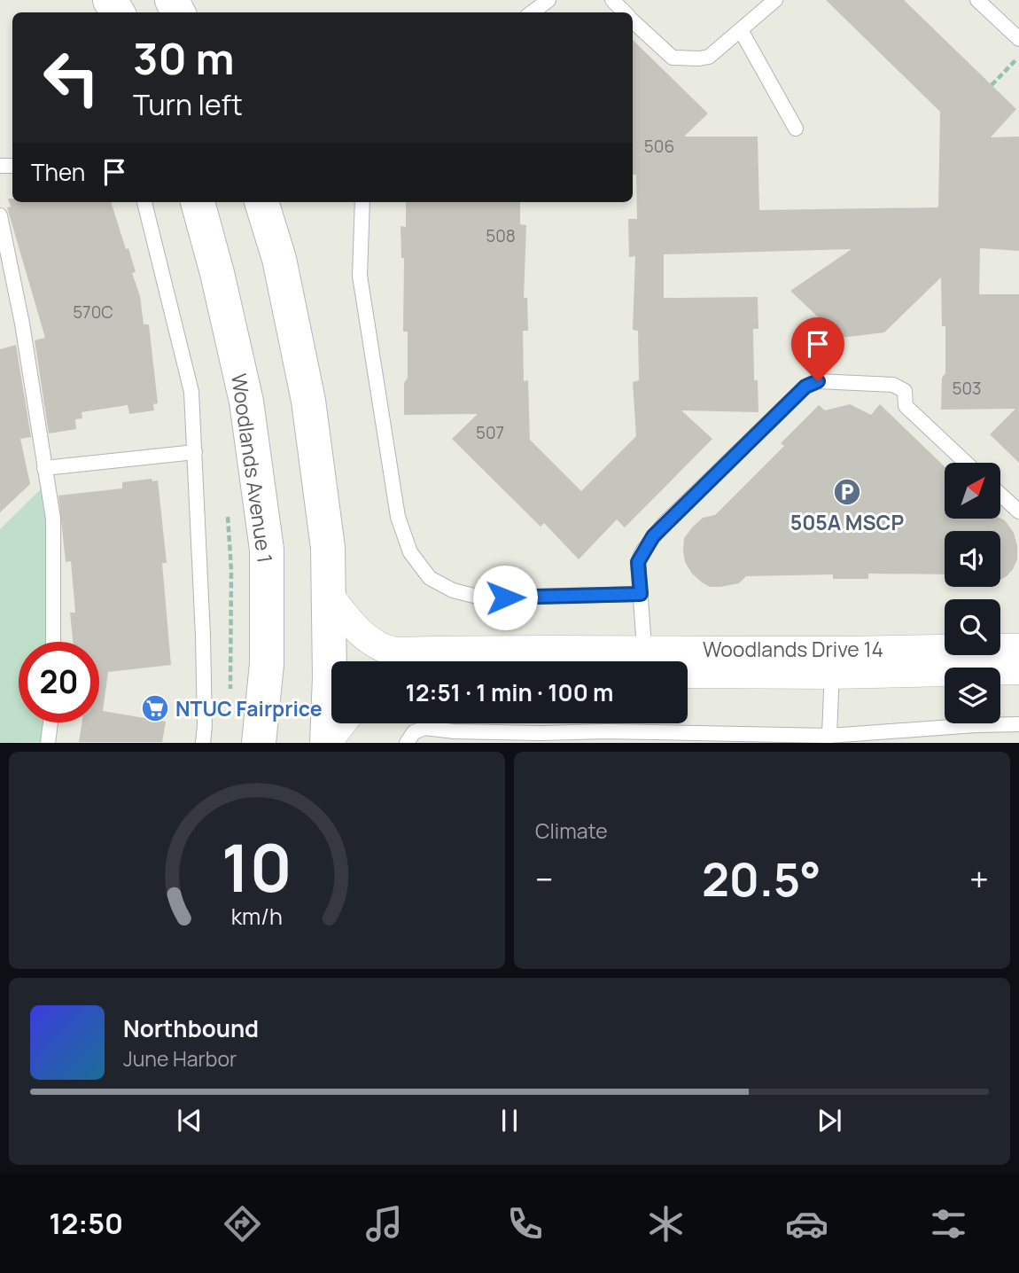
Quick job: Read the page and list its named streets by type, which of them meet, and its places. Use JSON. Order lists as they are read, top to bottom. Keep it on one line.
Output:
{"streets":{"street":["Woodlands Avenue 1","Woodlands Drive 14"]},"places":{"parking":["505A MSCP"],"supermarket":["NTUC Fairprice"]},"house_numbers":["506","508","570C","503","507"],"north":"top right","page":{"turn":["30 m","Turn left"],"then":"Then","limit":"20","trip":"12:51 · 1 min · 100 m","tile":"Climate","heat":["−","20.5°","+"],"song":["Northbound","June Harbor"],"tabs":"12:50","gauge":["10","km/h"]}}
